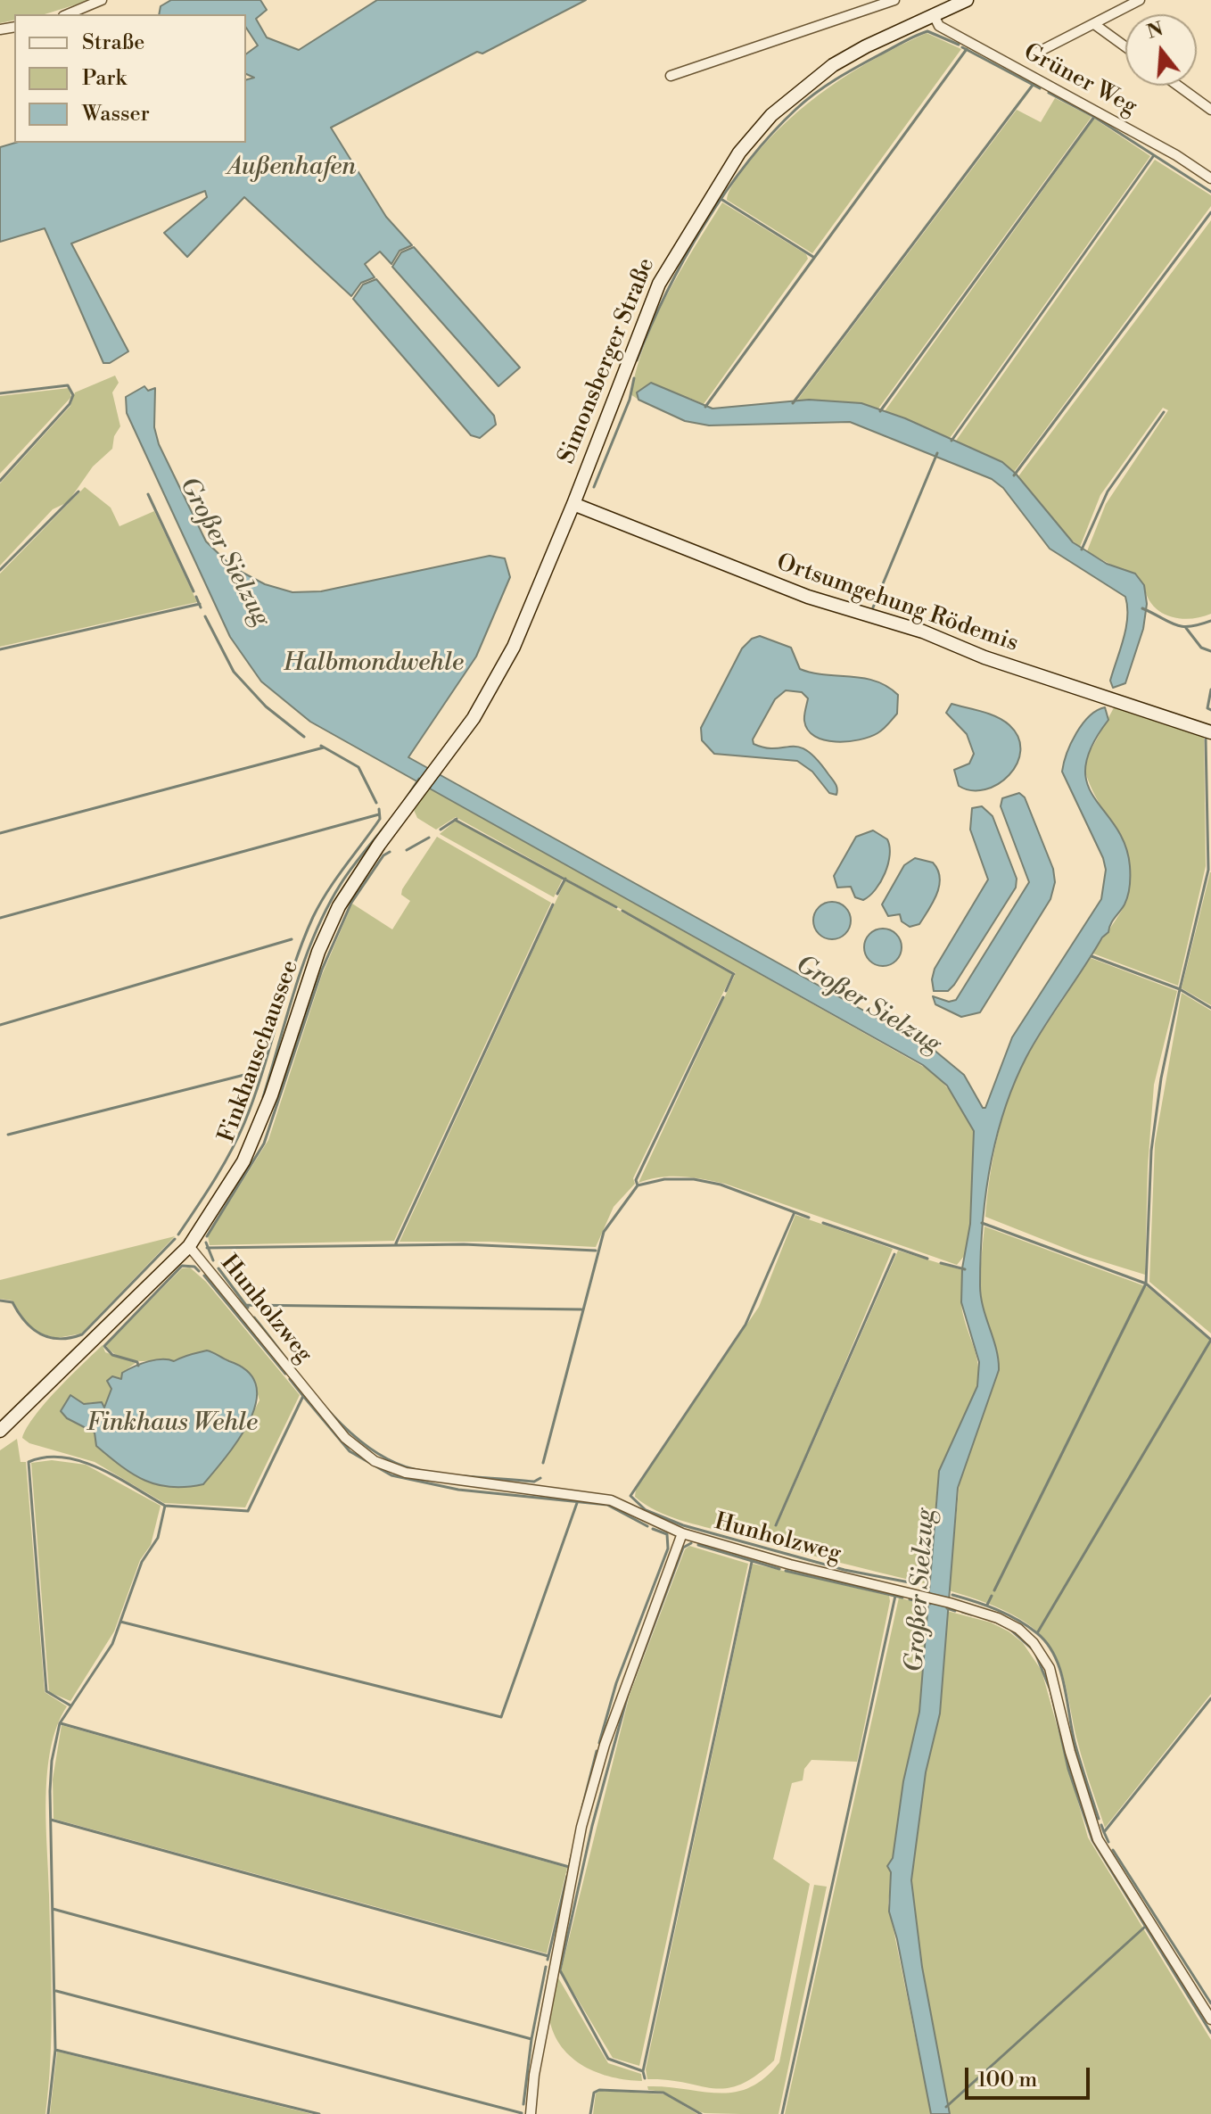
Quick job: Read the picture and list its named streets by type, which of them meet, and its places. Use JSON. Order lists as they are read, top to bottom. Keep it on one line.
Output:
{"streets":{"main road":["Simonsberger Straße","Ortsumgehung Rödemis","Finkhauschaussee"],"street":["Grüner Weg","Hunholzweg"]},"crossings":[["Grüner Weg","Simonsberger Straße"],["Simonsberger Straße","Ortsumgehung Rödemis"],["Simonsberger Straße","Finkhauschaussee"],["Finkhauschaussee","Hunholzweg"]],"water":["Außenhafen","Großer Sielzug","Halbmondwehle","Finkhaus Wehle"],"legend":["Straße","Park","Wasser"],"scale_bar":"100 m","north":"top"}
